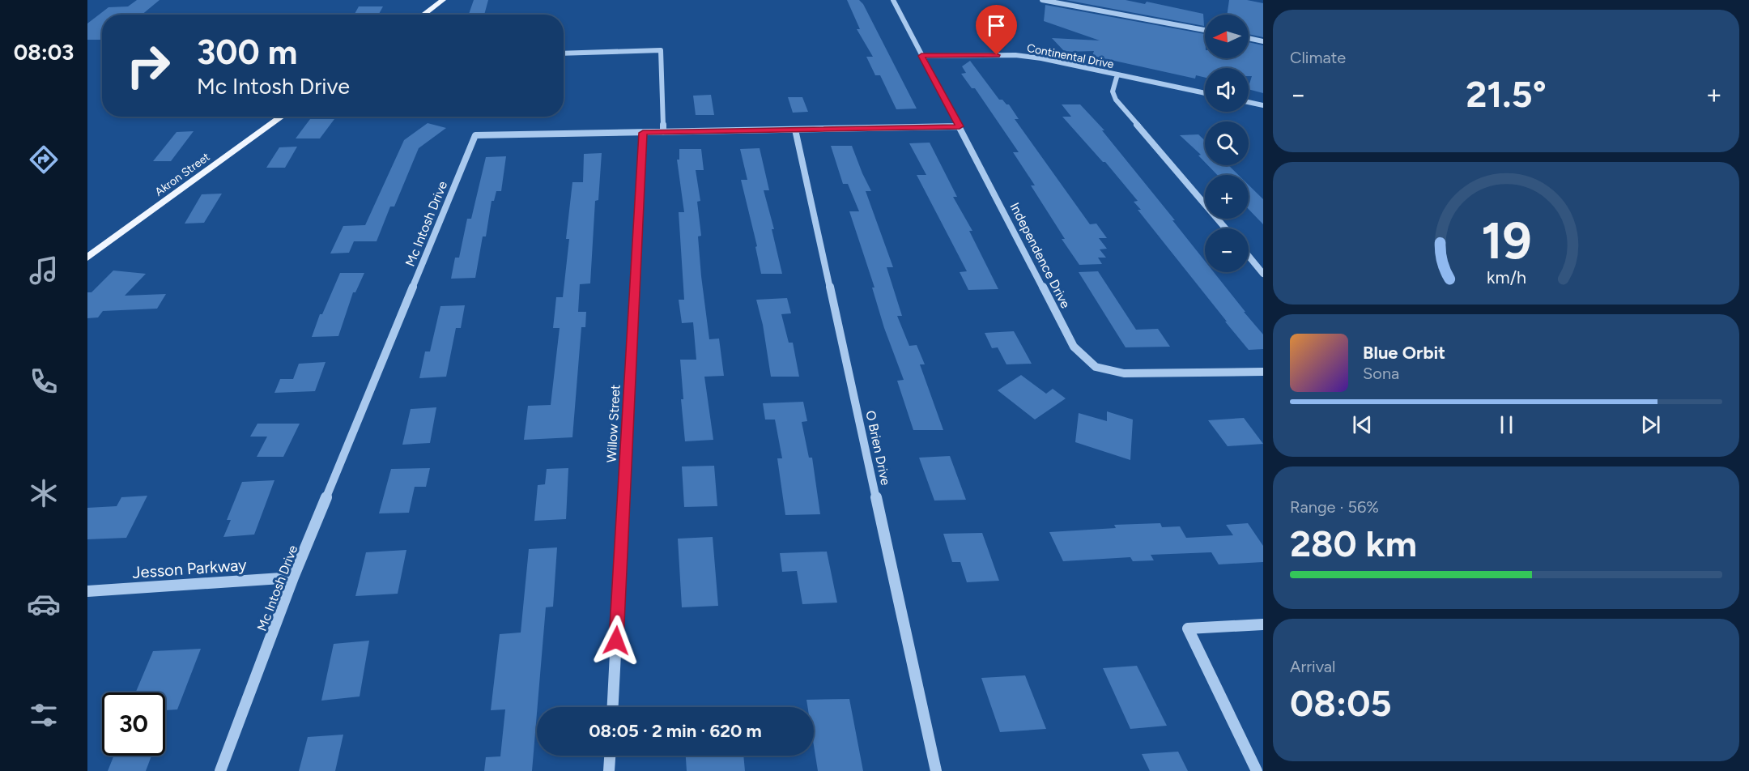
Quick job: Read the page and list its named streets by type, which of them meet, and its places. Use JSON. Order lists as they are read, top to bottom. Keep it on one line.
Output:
{"streets":{"main road":["Akron Street"],"street":["Continental Drive","Mc Intosh Drive","Independence Drive","Willow Street","O Brien Drive","Jesson Parkway"]},"crossings":[["Continental Drive","Independence Drive"],["Mc Intosh Drive","Independence Drive"],["Mc Intosh Drive","Willow Street"],["Mc Intosh Drive","O Brien Drive"],["Mc Intosh Drive","Jesson Parkway"]],"north":"left","page":{"tabs":"08:03","tile":["Climate",["Range · 56%","280 km"],["Arrival","08:05"]],"map_buttons":["+","−"],"turn":["300 m","Mc Intosh Drive"],"heat":["−","21.5°","+"],"song":["Blue Orbit","Sona"],"limit":"30","trip":"08:05 · 2 min · 620 m","gauge":["19","km/h"]}}
